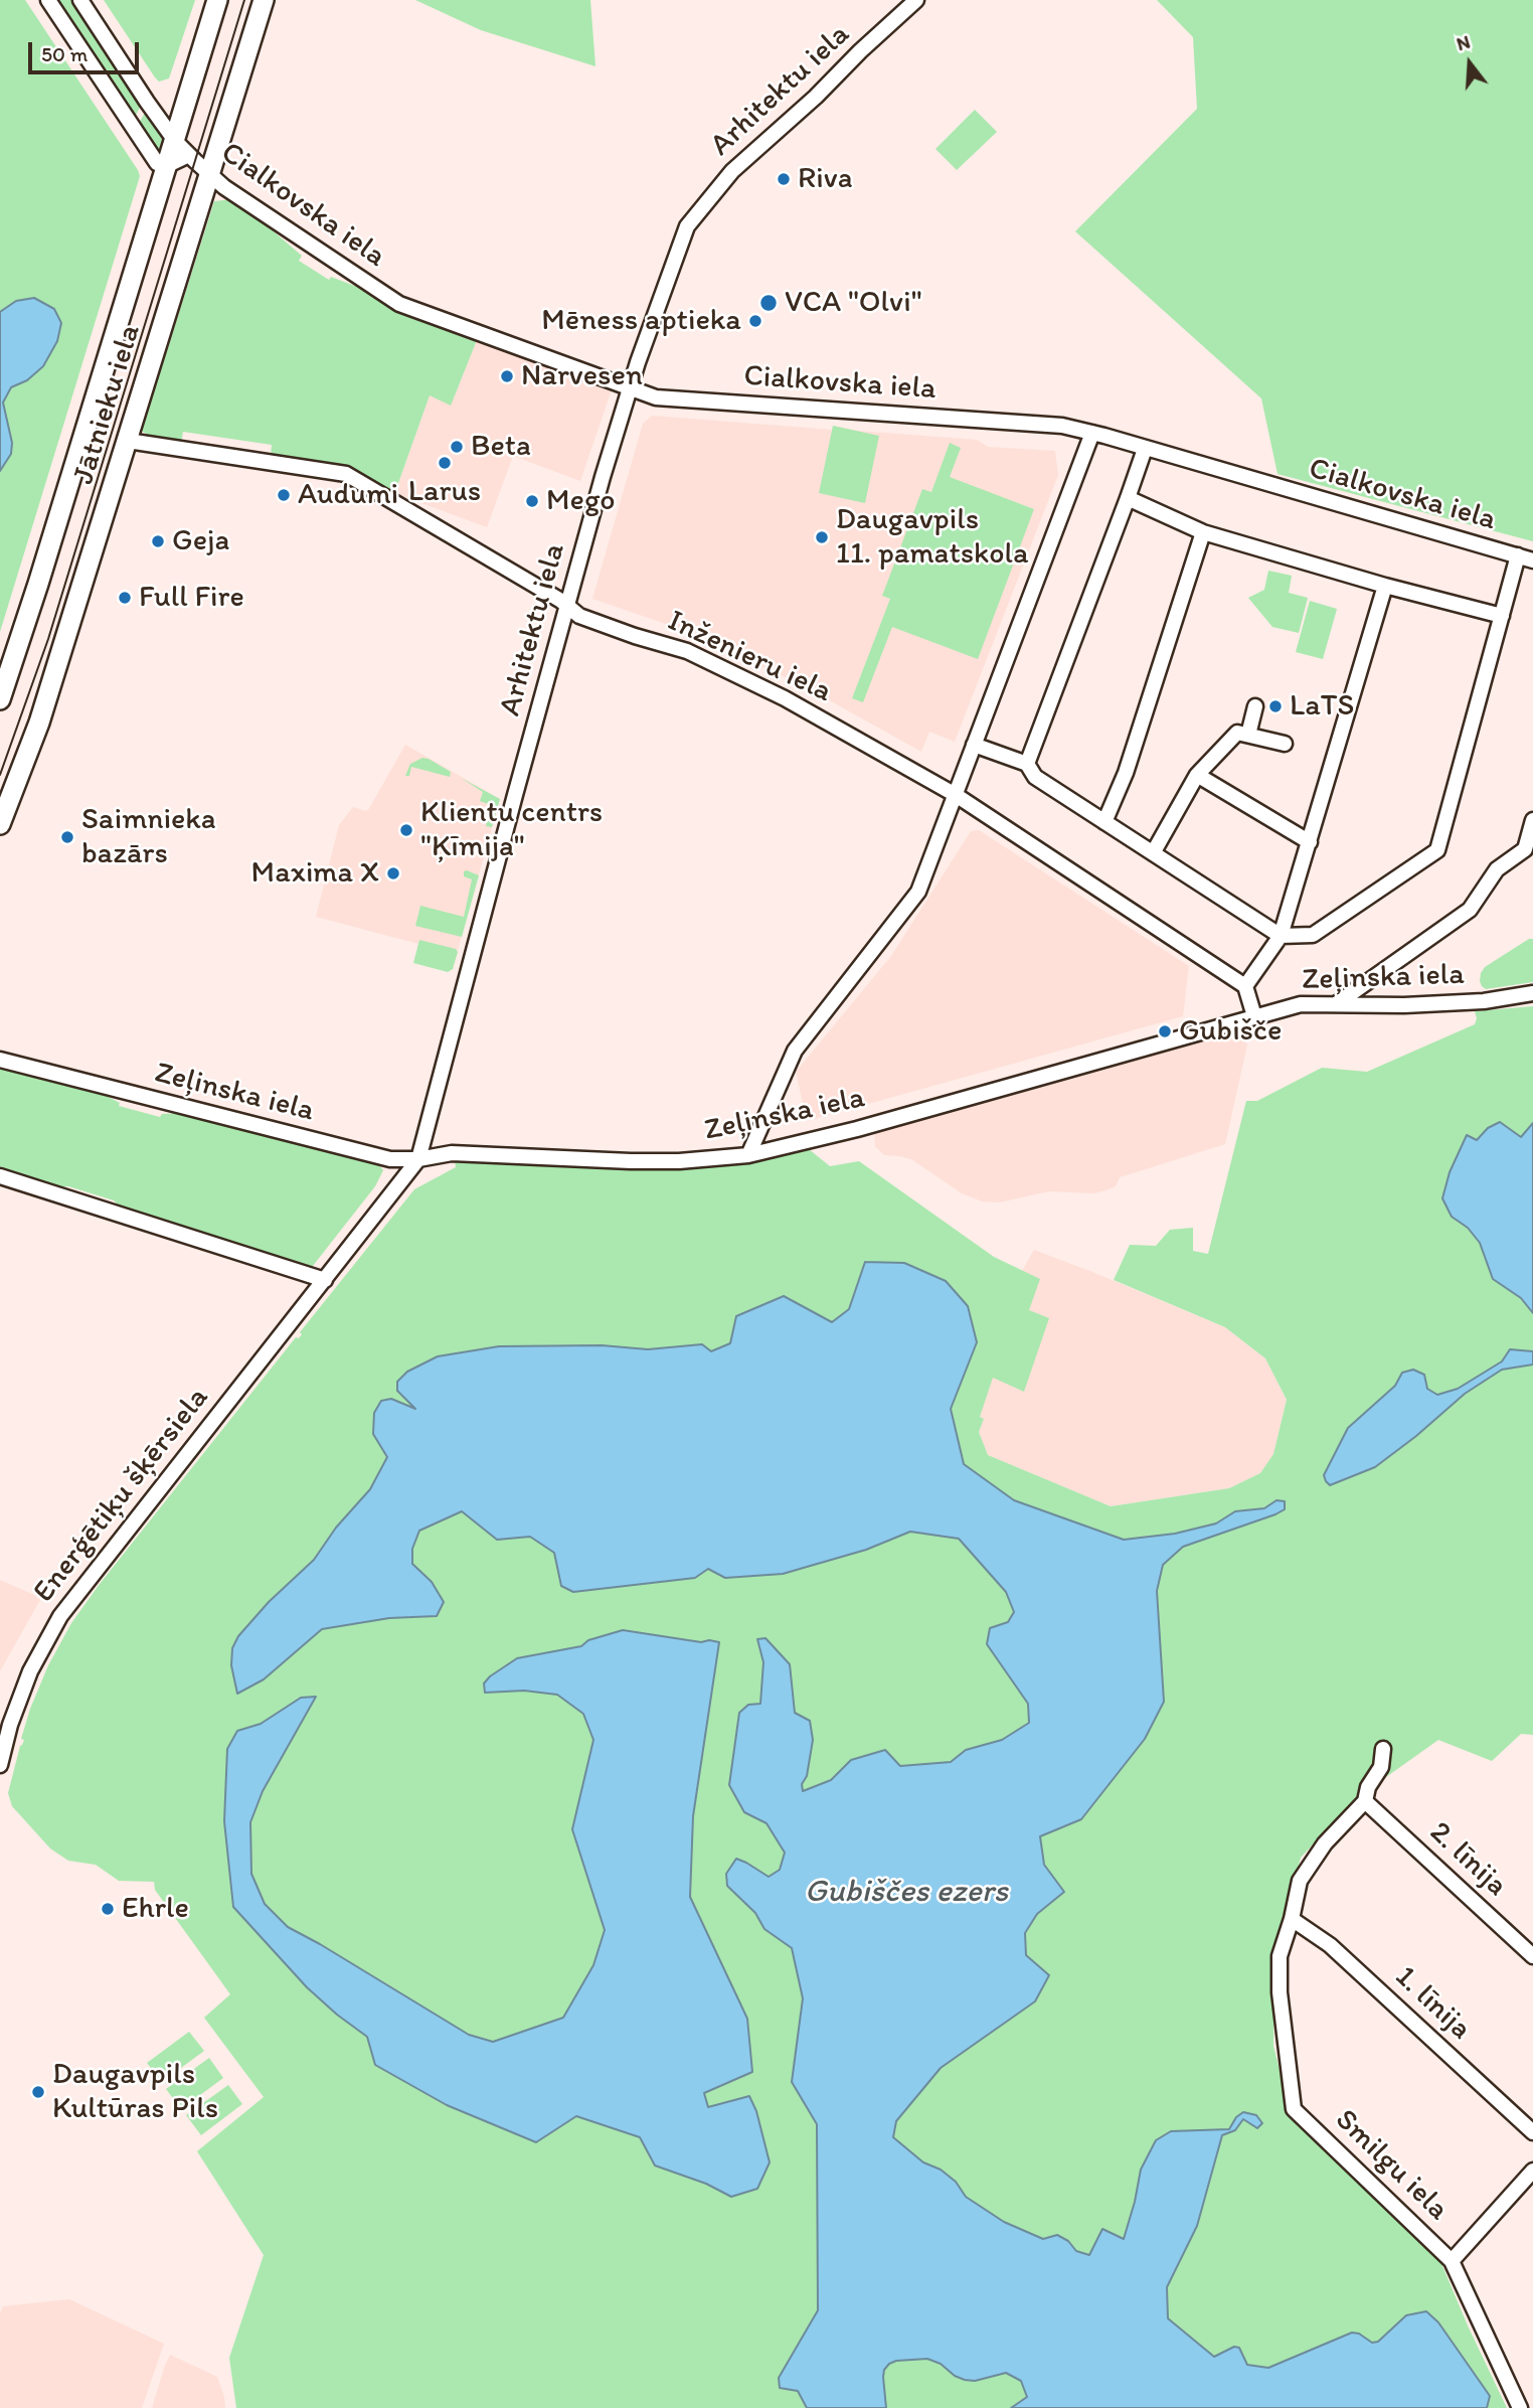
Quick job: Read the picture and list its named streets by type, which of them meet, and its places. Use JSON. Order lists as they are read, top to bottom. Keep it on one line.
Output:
{"streets":{"street":["Arhitektu iela","Cialkovska iela","Jātnieku iela","Inženieru iela","Zeļinska iela","Enerģētiķu šķērsiela","2. līnija","1. līnija","Smilgu iela"]},"crossings":[["Arhitektu iela","Cialkovska iela"],["Arhitektu iela","Inženieru iela"],["Arhitektu iela","Zeļinska iela"],["Arhitektu iela","Enerģētiķu šķērsiela"],["Cialkovska iela","Jātnieku iela"],["Jātnieku iela","Inženieru iela"],["Zeļinska iela","Enerģētiķu šķērsiela"],["1. līnija","Smilgu iela"]],"water":["Gubiščes ezers"],"places":["Riva","VCA \"Olvi\"","Mēness aptieka","Narvesen","Beta","Larus","Audumi","Mego","Daugavpils 11. pamatskola","Geja","Full Fire","LaTS","Klientu centrs \"Ķīmija\"","Saimnieka bazārs","Maxima X","Gubišče","Ehrle","Daugavpils Kultūras Pils"],"scale_bar":"50 m","north":"top"}
